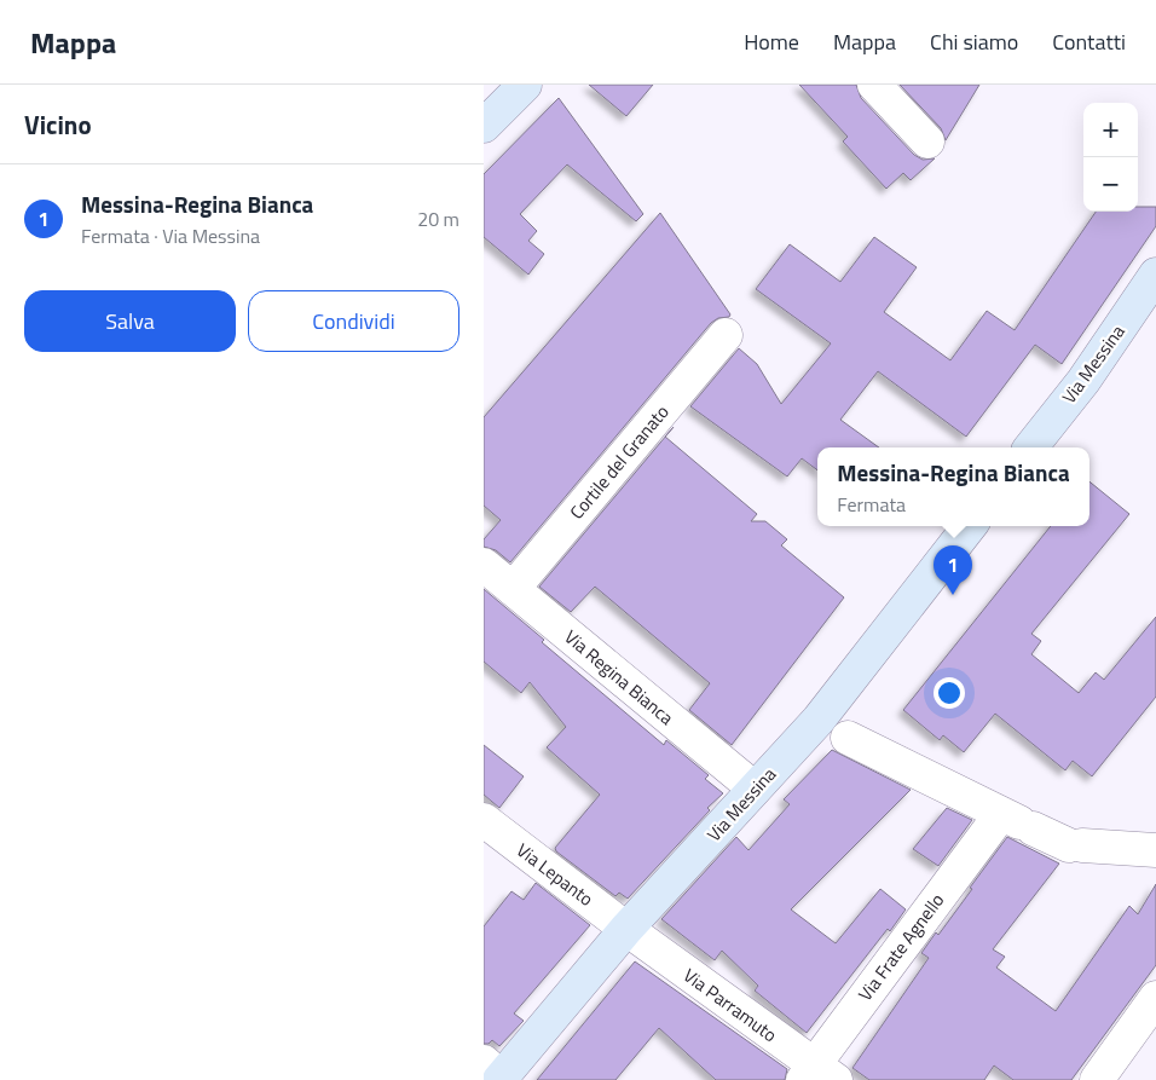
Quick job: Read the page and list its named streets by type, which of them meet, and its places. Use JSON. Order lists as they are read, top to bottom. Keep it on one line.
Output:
{"streets":{"main road":["Via Messina"],"street":["Cortile del Granato","Via Regina Bianca","Via Lepanto","Via Frate Agnello","Via Parramuto"]},"crossings":[["Via Messina","Via Regina Bianca"],["Via Messina","Via Lepanto"],["Via Messina","Via Parramuto"],["Cortile del Granato","Via Regina Bianca"],["Via Lepanto","Via Parramuto"],["Via Frate Agnello","Via Parramuto"]],"page":{"header":"Mappa","nav":["Home","Mappa","Chi siamo","Contatti"],"heading":"Vicino","map_buttons":["+","−"],"list":[{"mark":"1","name":"Messina-Regina Bianca","note":"Fermata · Via Messina","value":"20 m"}],"buttons":["Salva","Condividi"],"popup":["Messina-Regina Bianca","Fermata"],"pins":"1"}}
